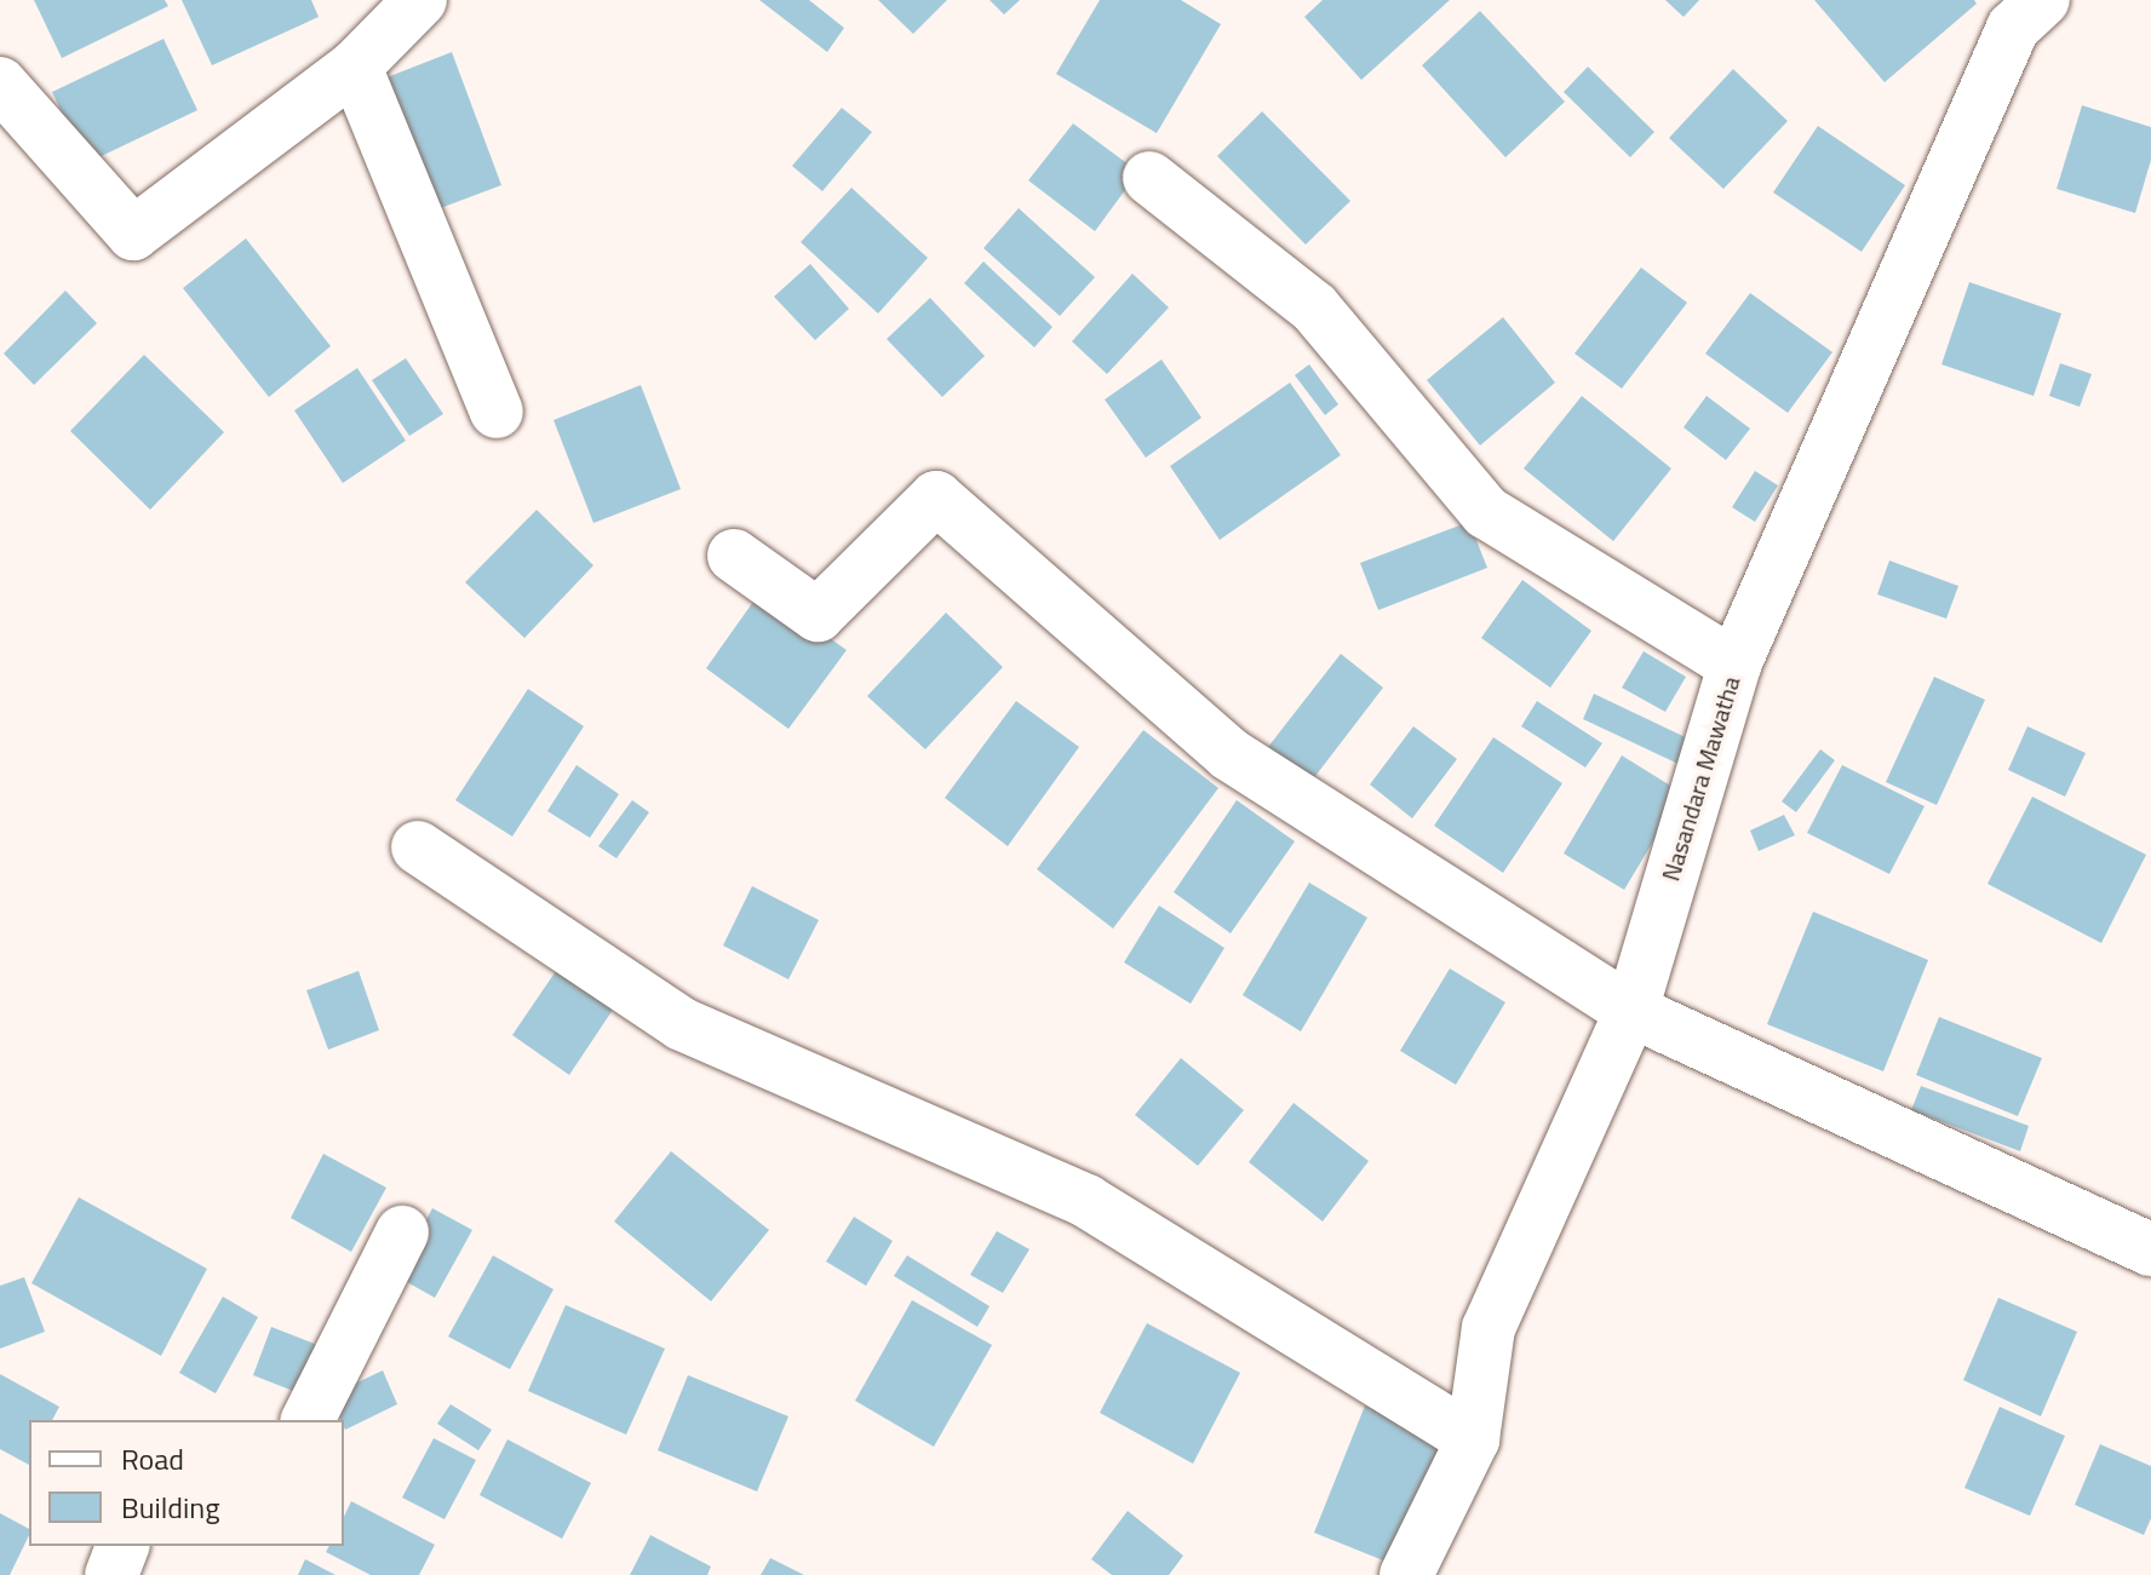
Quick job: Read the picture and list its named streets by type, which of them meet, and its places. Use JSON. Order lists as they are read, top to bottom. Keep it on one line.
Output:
{"streets":{"street":["Nasandara Mawatha"]},"legend":["Road","Building"]}
